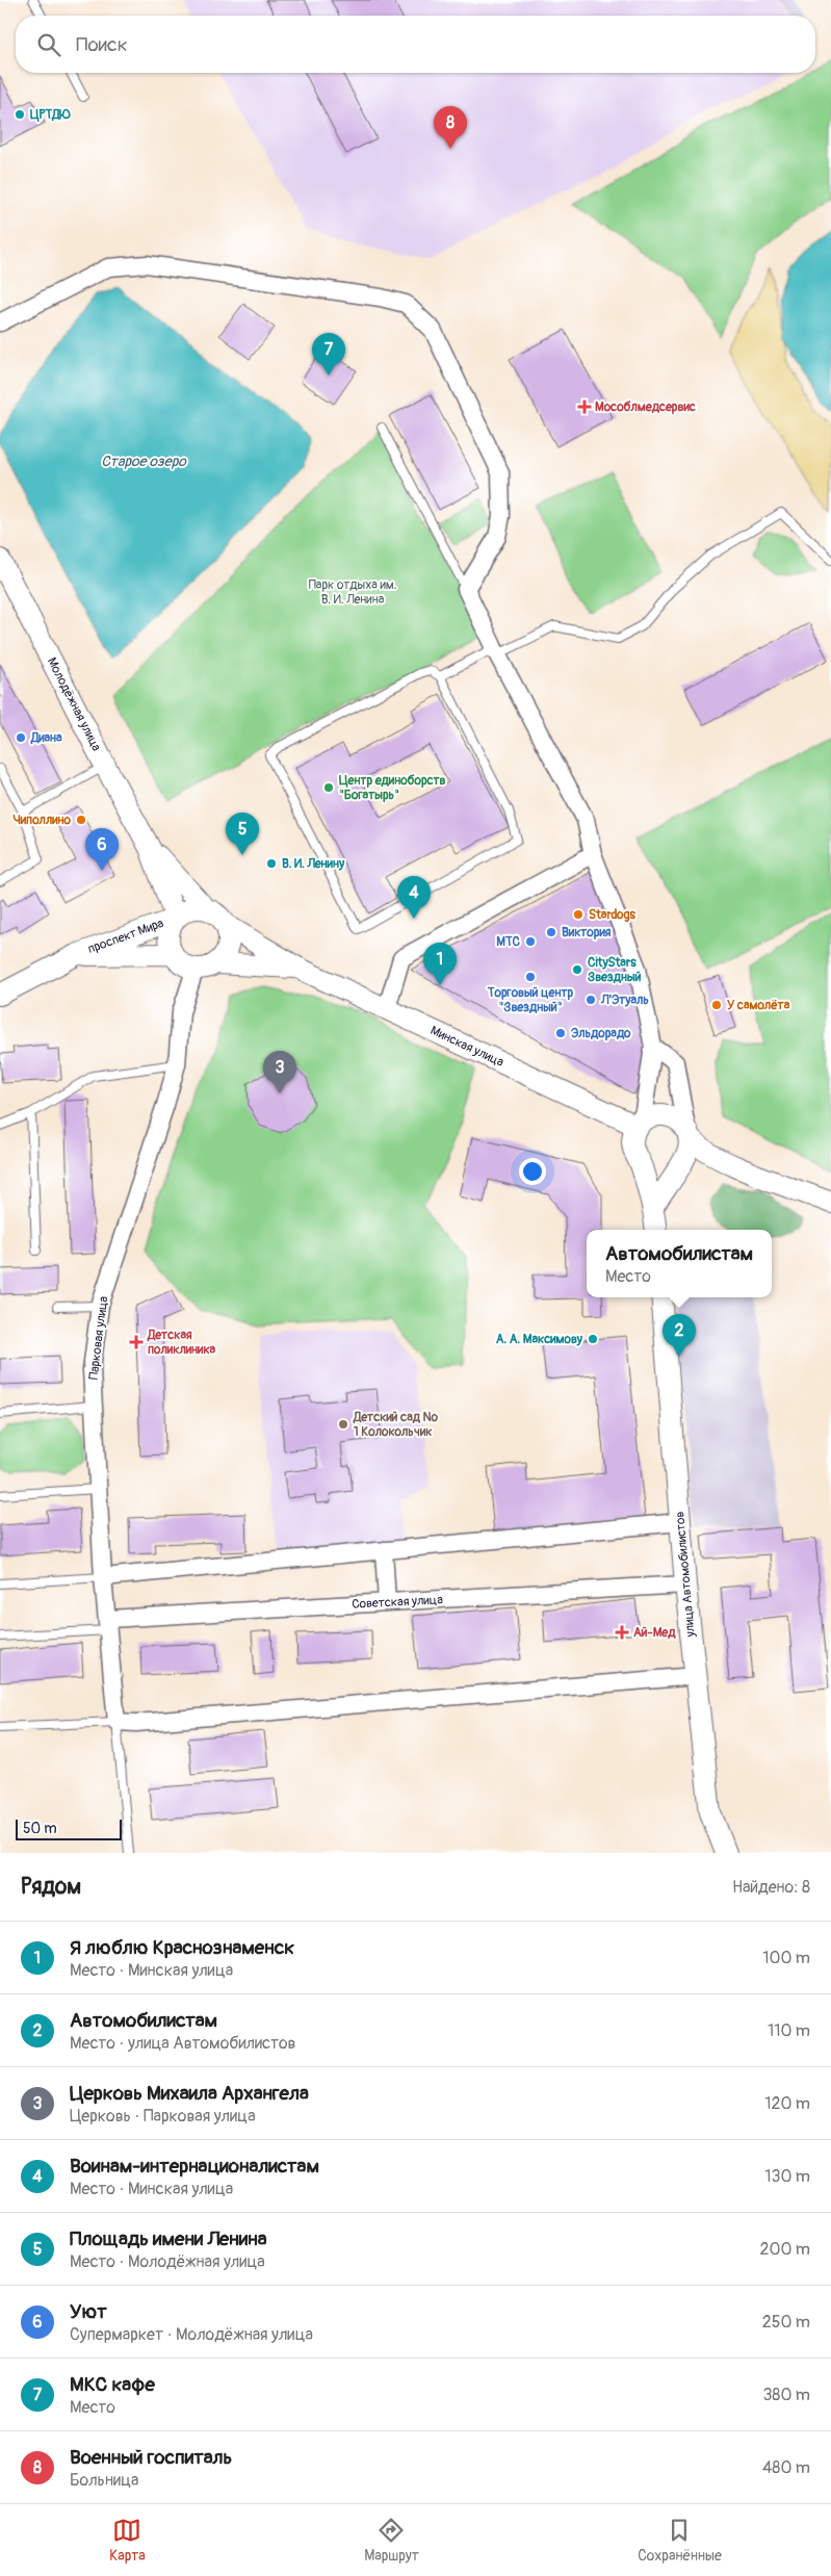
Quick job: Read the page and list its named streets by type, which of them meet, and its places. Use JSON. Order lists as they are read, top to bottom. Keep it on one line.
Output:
{"streets":{"street":["Молодёжная улица","проспект Мира","Минская улица","Парковая улица","улица Автомобилистов","Советская улица"]},"crossings":[["Молодёжная улица","проспект Мира"],["Молодёжная улица","Минская улица"],["Молодёжная улица","Парковая улица"],["проспект Мира","Минская улица"],["проспект Мира","Парковая улица"],["Минская улица","Парковая улица"],["Парковая улица","Советская улица"],["улица Автомобилистов","Советская улица"]],"water":["Старое озеро"],"parks":["Парк отдыха им. В. И. Ленина"],"places":{"other":["ЦРТДЮ","Диана","Центр единоборств \"Богатырь\"","Чиполлино","В. И. Ленину","Stardogs","Виктория","МТС","CityStars Звездный","Торговый центр \"Звездный\"","Л’Этуаль","У самолёта","Эльдорадо","А. А. Максимову","Детский сад № 1 Колокольчик"],"health":["Мособлмедсервис","Детская поликлиника","Ай-Мед"]},"scale_bar":"50 m","page":{"search":"Поиск","pins":["8","7","5","6","4","1","3","2"],"popup":["Автомобилистам","Место"],"scale":"50 m","heading":["Рядом","Найдено: 8"],"list":[{"mark":"1","name":"Я люблю Краснознаменск","note":"Место · Минская улица","value":"100 m"},{"mark":"2","name":"Автомобилистам","note":"Место · улица Автомобилистов","value":"110 m"},{"mark":"3","name":"Церковь Михаила Архангела","note":"Церковь · Парковая улица","value":"120 m"},{"mark":"4","name":"Воинам-интернационалистам","note":"Место · Минская улица","value":"130 m"},{"mark":"5","name":"Площадь имени Ленина","note":"Место · Молодёжная улица","value":"200 m"},{"mark":"6","name":"Уют","note":"Супермаркет · Молодёжная улица","value":"250 m"},{"mark":"7","name":"МКС кафе","note":"Место","value":"380 m"},{"mark":"8","name":"Военный госпиталь","note":"Больница","value":"480 m"}],"nav":["Карта","Маршрут","Сохранённые"]}}
